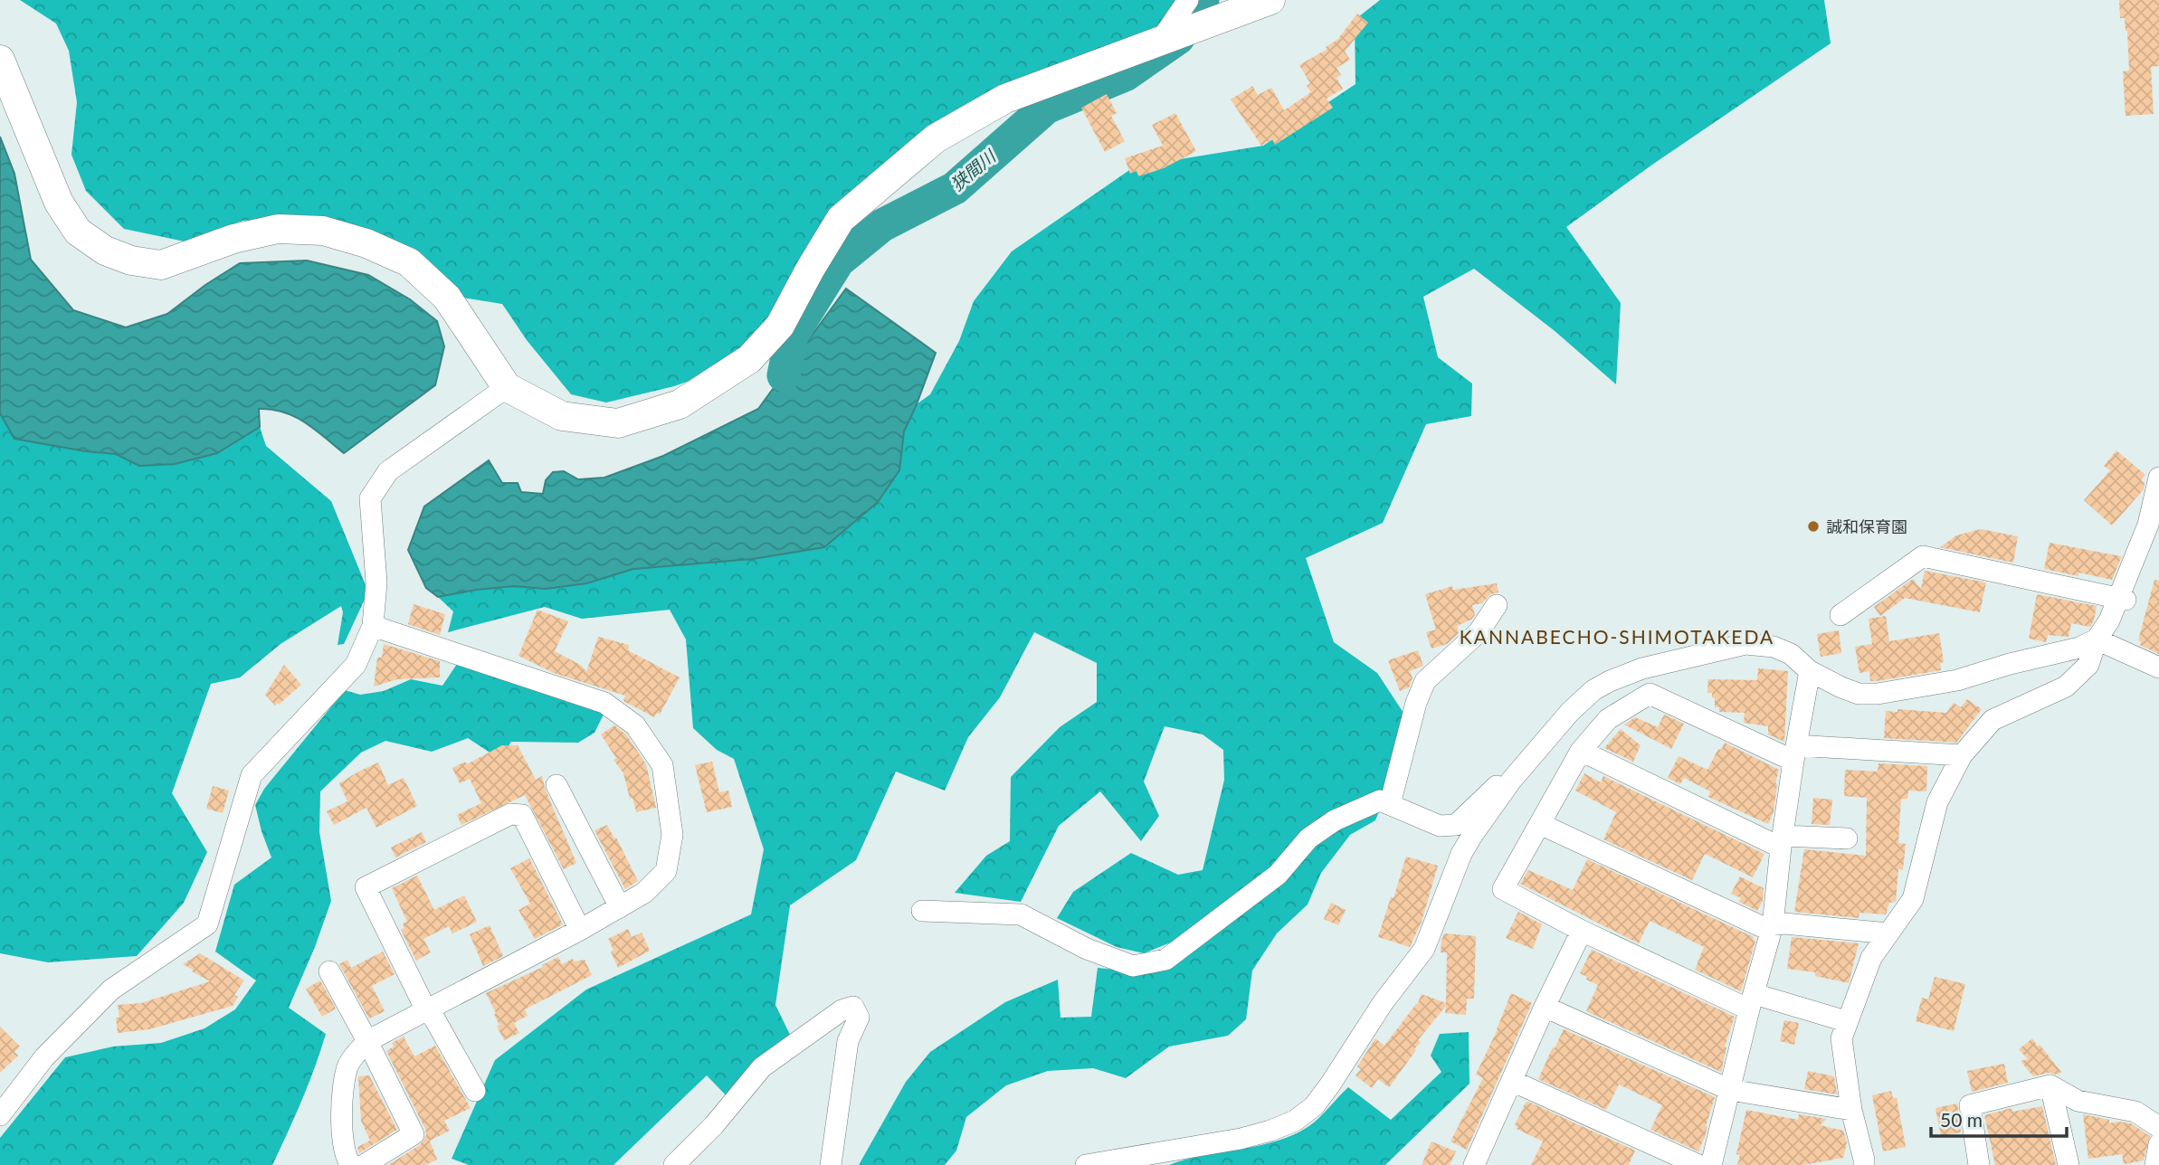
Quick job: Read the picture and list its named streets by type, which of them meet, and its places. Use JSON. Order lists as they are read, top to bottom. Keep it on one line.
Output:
{"districts":["KANNABECHO-SHIMOTAKEDA"],"water":["狭間川"],"places":["誠和保育園"],"scale_bar":"50 m"}
